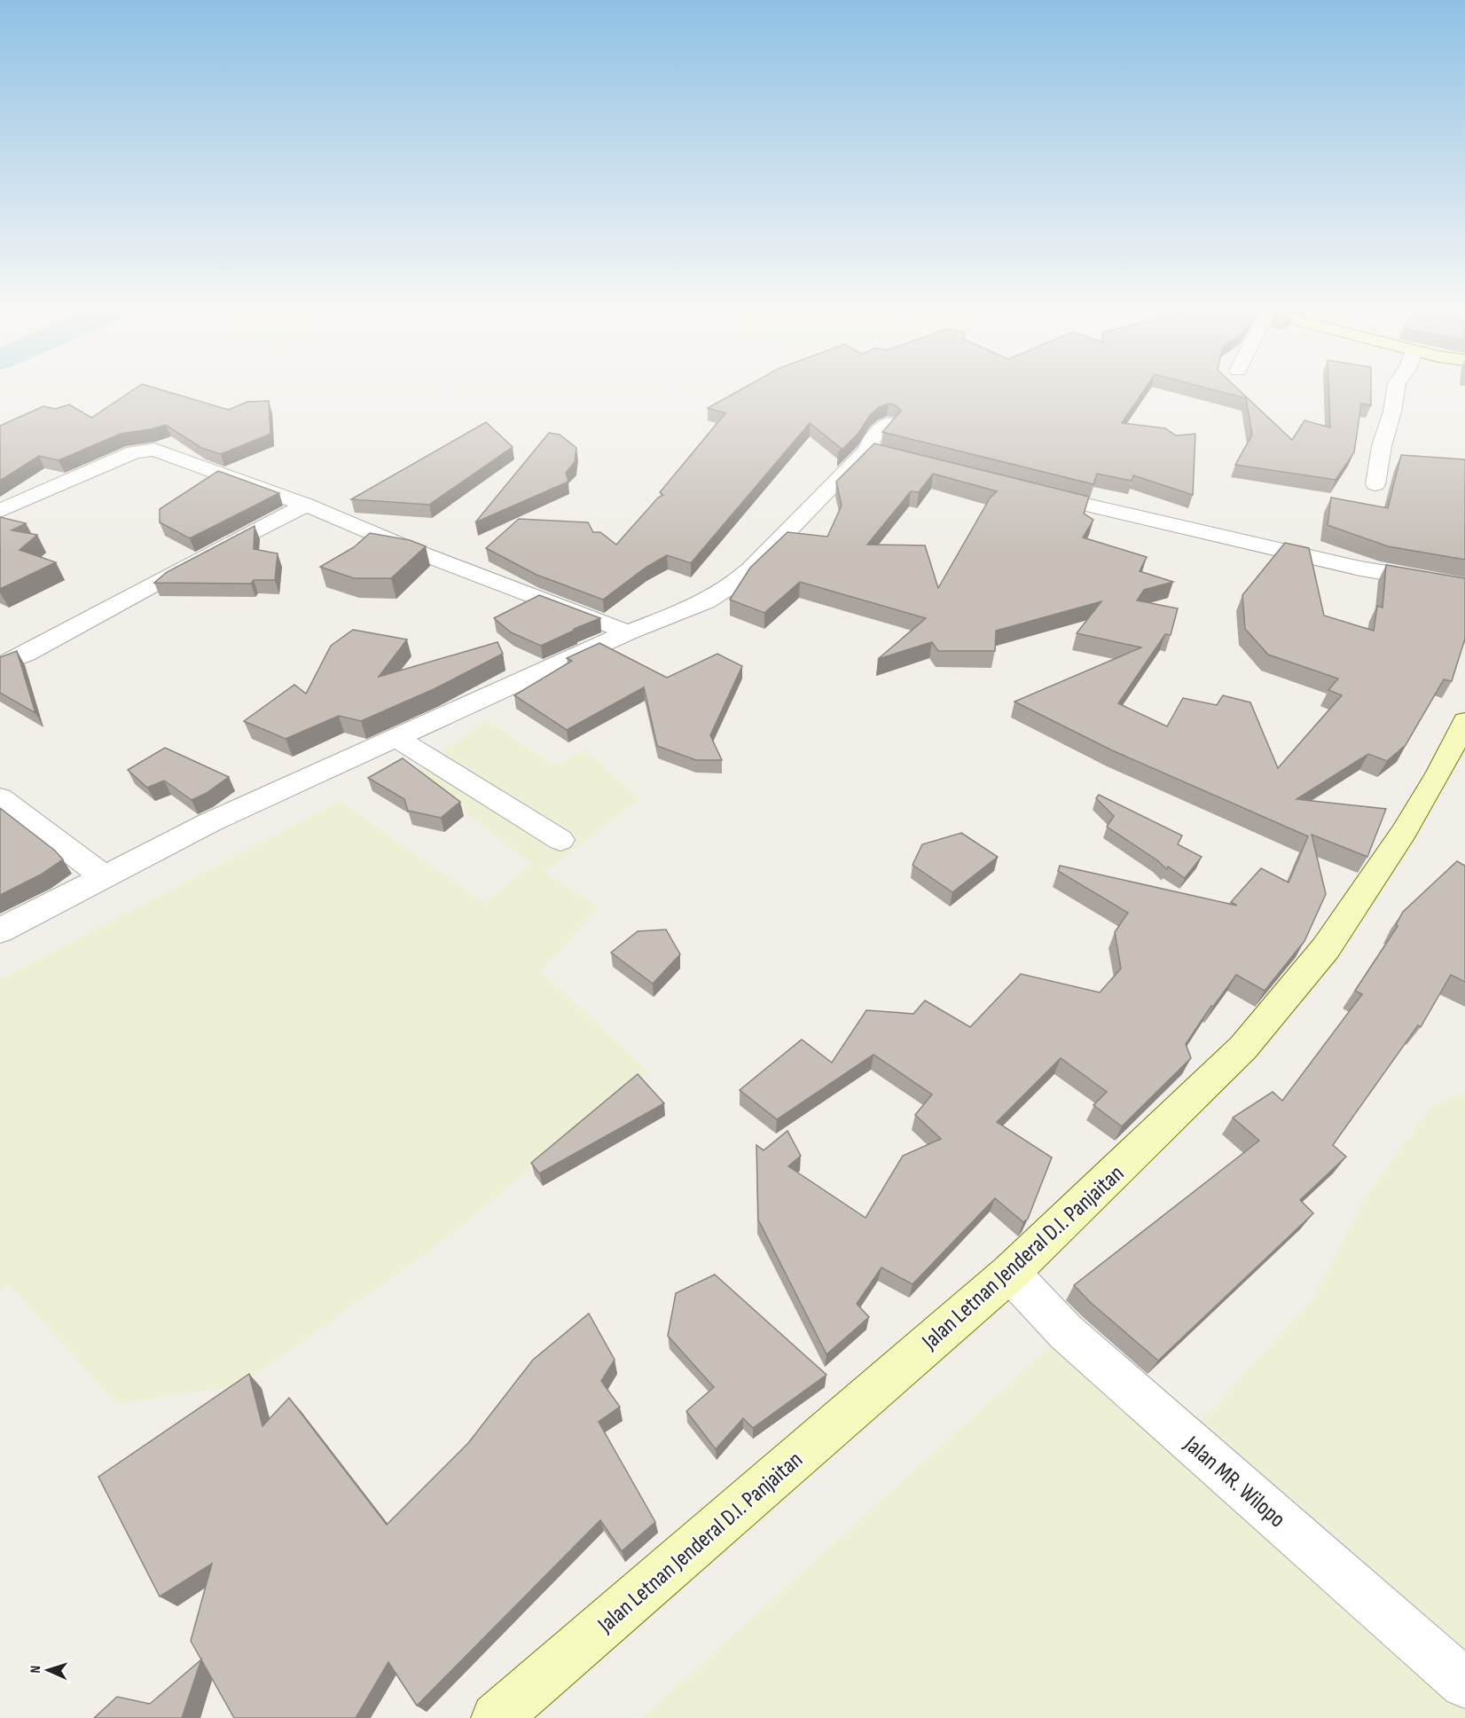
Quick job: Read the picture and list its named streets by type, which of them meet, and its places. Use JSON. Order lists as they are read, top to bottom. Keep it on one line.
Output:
{"streets":{"street":["Jalan Letnan Jenderal D.I. Panjaitan","Jalan MR. Wilopo"]},"crossings":[["Jalan Letnan Jenderal D.I. Panjaitan","Jalan MR. Wilopo"]],"north":"left"}
